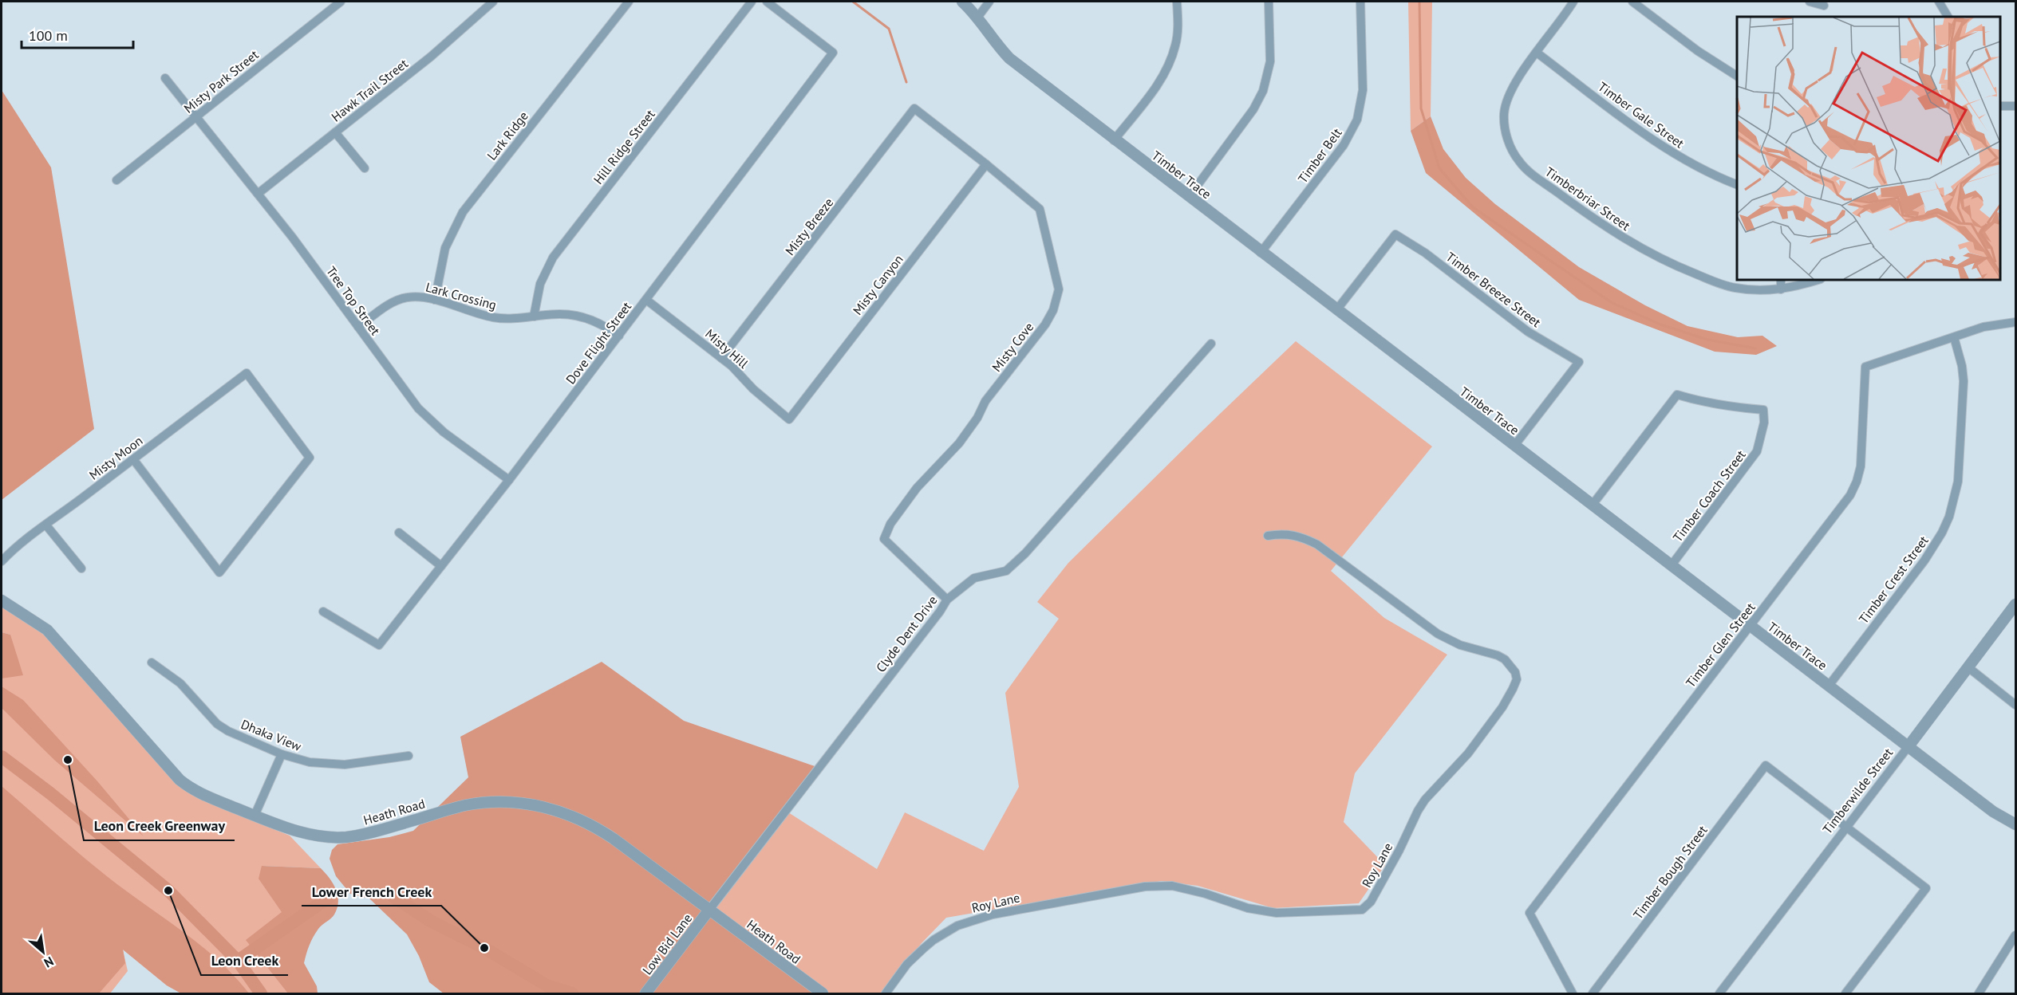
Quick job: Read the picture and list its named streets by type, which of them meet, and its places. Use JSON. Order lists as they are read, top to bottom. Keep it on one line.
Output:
{"streets":{"street":["Misty Park Street","Hawk Trail Street","Timber Gale Street","Lark Ridge","Hill Ridge Street","Timber Belt","Timber Trace","Timberbriar Street","Misty Breeze","Misty Canyon","Timber Breeze Street","Lark Crossing","Tree Top Street","Dove Flight Street","Misty Cove","Misty Hill","Misty Moon","Timber Coach Street","Timber Crest Street","Clyde Dent Drive","Timber Glen Street","Dhaka View","Timberwilde Street","Heath Road","Roy Lane","Timber Bough Street","Low Bid Lane"]},"crossings":[["Misty Park Street","Tree Top Street"],["Hawk Trail Street","Tree Top Street"],["Timber Gale Street","Timberbriar Street"],["Lark Ridge","Lark Crossing"],["Hill Ridge Street","Lark Crossing"],["Timber Belt","Timber Trace"],["Timber Trace","Timber Breeze Street"],["Timber Trace","Timber Coach Street"],["Timber Trace","Timber Crest Street"],["Timber Trace","Timber Glen Street"],["Timber Trace","Timberwilde Street"],["Misty Breeze","Misty Cove"],["Misty Breeze","Misty Hill"],["Misty Canyon","Misty Cove"],["Misty Canyon","Misty Hill"],["Lark Crossing","Tree Top Street"],["Lark Crossing","Dove Flight Street"],["Tree Top Street","Dove Flight Street"],["Dove Flight Street","Misty Hill"],["Misty Cove","Clyde Dent Drive"],["Timber Crest Street","Timber Glen Street"],["Clyde Dent Drive","Heath Road"],["Clyde Dent Drive","Low Bid Lane"],["Timberwilde Street","Timber Bough Street"],["Heath Road","Low Bid Lane"]],"places":["Leon Creek Greenway","Leon Creek","Lower French Creek"],"scale_bar":"100 m","north":"bottom right"}
